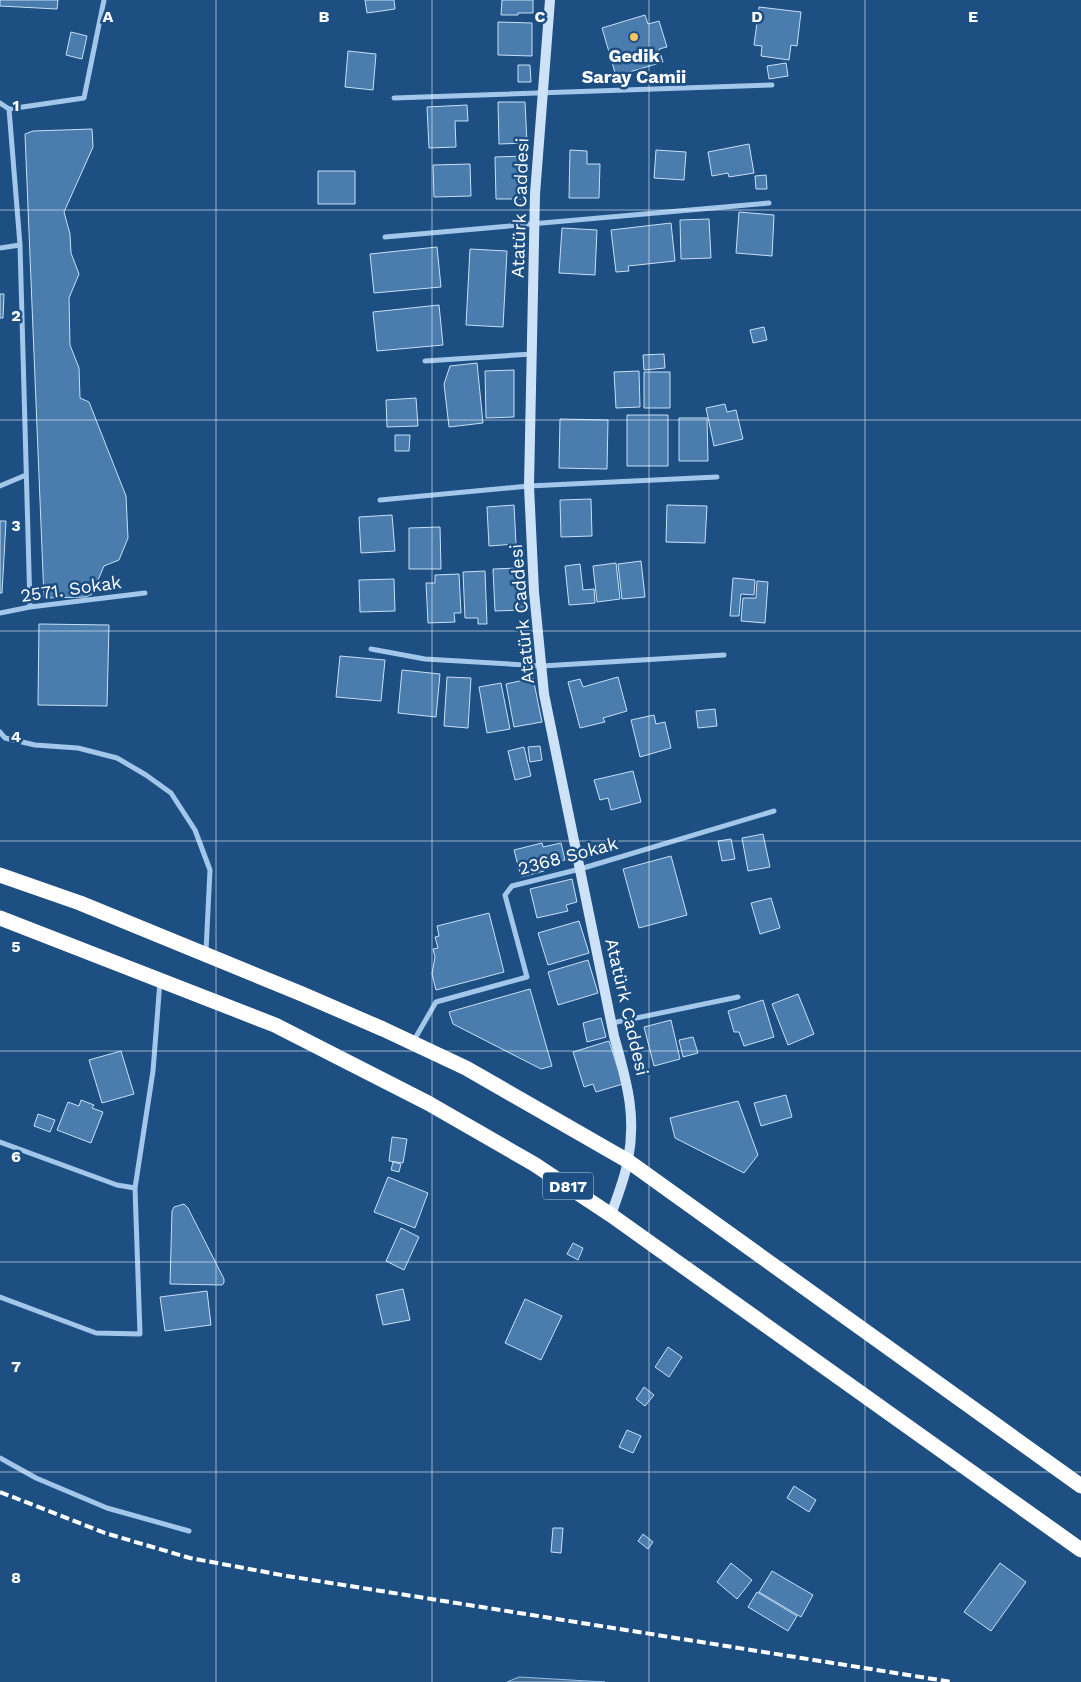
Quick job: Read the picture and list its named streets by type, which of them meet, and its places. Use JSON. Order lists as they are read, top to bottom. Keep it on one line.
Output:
{"streets":{"highway":["D817"],"street":["Atatürk Caddesi","2571. Sokak","2368 Sokak"]},"crossings":[["Atatürk Caddesi","2368 Sokak"],["Atatürk Caddesi","D817"]],"places":["Gedik Saray Camii"],"grid":{"columns":["A","B","C","D","E"],"rows":["1","2","3","4","5","6","7","8"]}}
